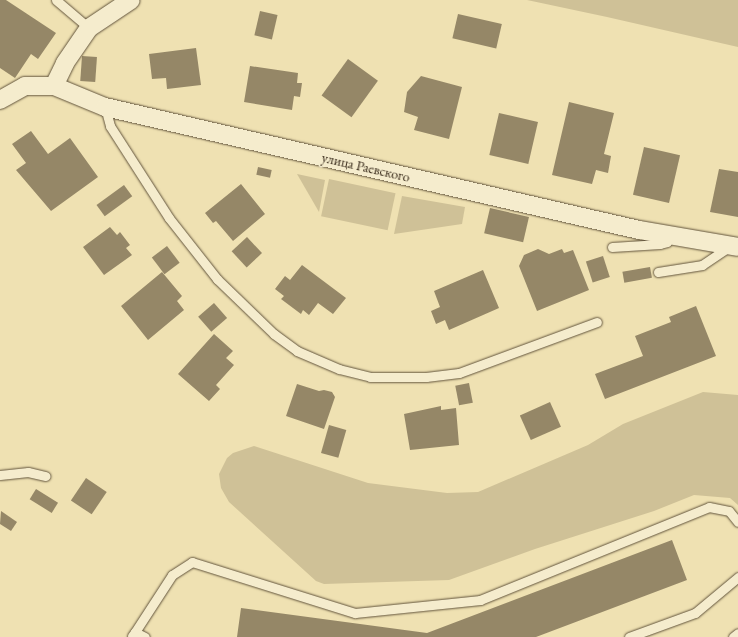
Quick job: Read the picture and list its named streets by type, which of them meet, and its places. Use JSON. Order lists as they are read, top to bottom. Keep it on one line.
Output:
{"streets":{"street":["улица Раевского"]}}
